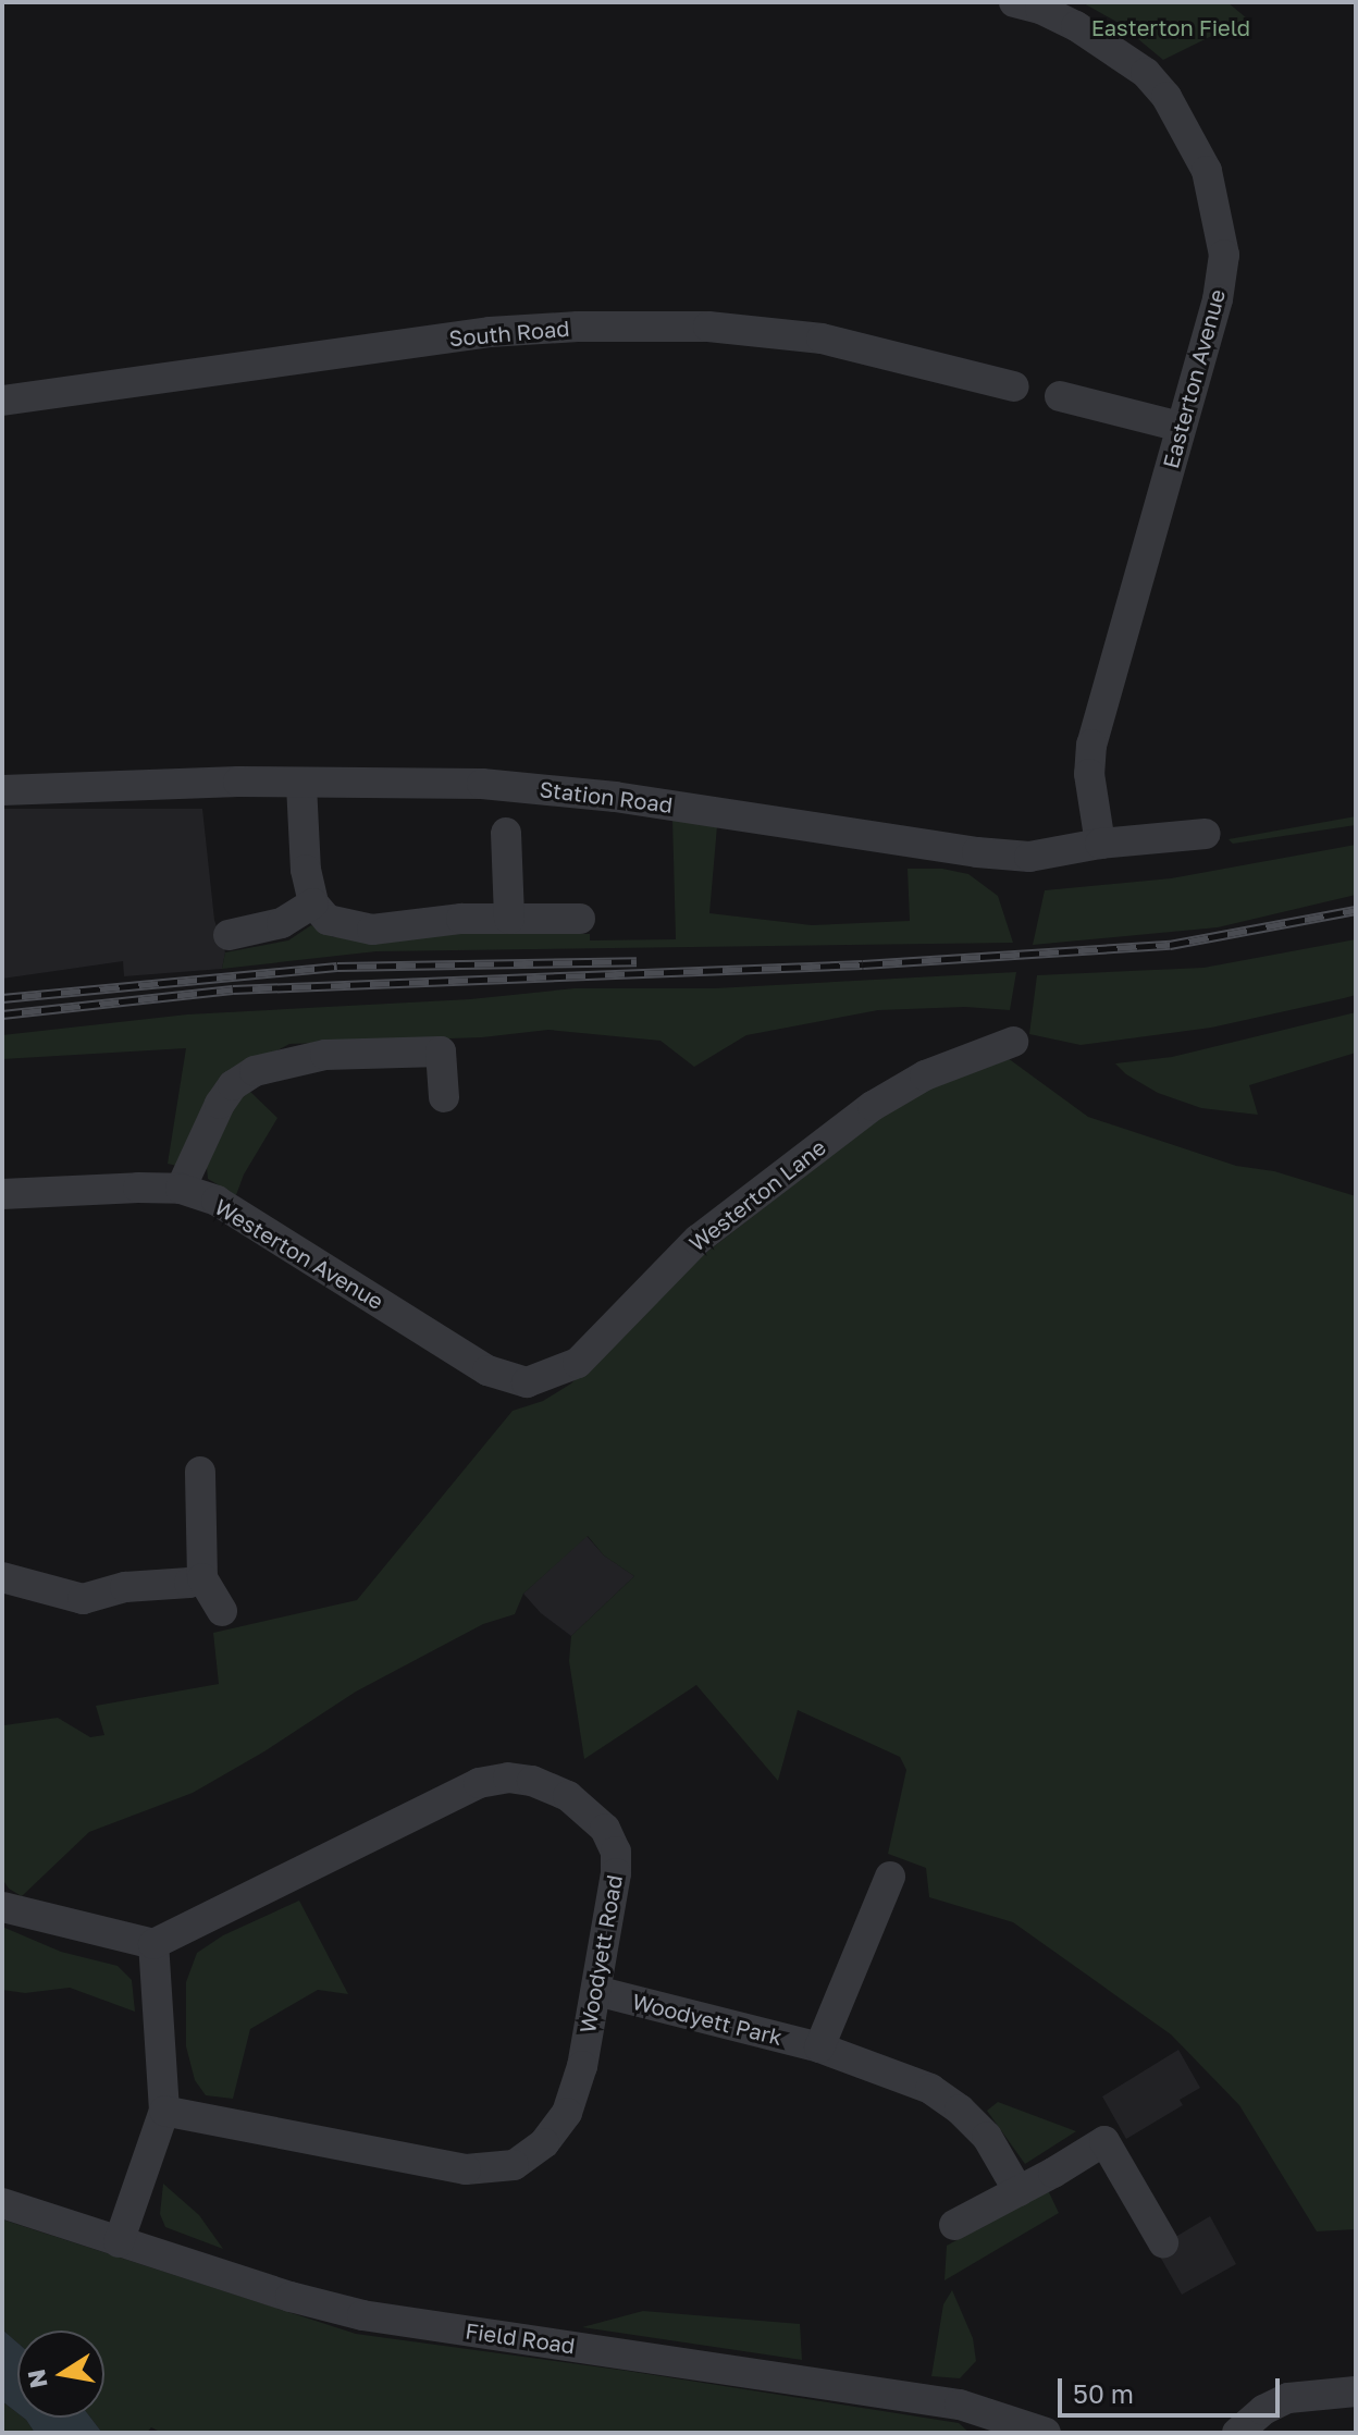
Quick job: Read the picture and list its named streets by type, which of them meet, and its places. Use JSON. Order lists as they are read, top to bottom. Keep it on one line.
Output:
{"streets":{"street":["South Road","Easterton Avenue","Station Road","Westerton Lane","Westerton Avenue","Woodyett Road","Woodyett Park","Field Road"]},"crossings":[["Easterton Avenue","Station Road"],["Westerton Lane","Westerton Avenue"],["Woodyett Road","Woodyett Park"]],"parks":["Easterton Field"],"scale_bar":"50 m","north":"left"}
